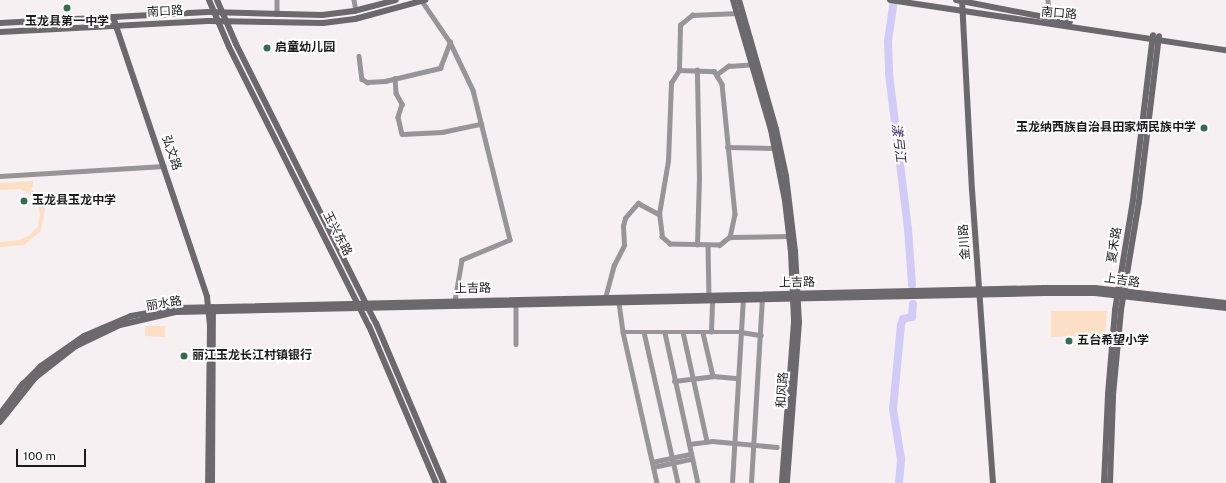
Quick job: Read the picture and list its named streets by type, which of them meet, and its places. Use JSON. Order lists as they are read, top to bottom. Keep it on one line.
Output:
{"streets":{"main road":["南口路","弘文路","玉兴东路","金川路","夏禾路","上吉路","丽水路","和风路"]},"crossings":[["南口路","弘文路"],["南口路","玉兴东路"],["南口路","金川路"],["南口路","夏禾路"],["弘文路","丽水路"],["玉兴东路","上吉路"],["玉兴东路","丽水路"],["金川路","上吉路"],["夏禾路","上吉路"],["上吉路","丽水路"],["上吉路","和风路"]],"water":["漾弓江"],"places":["玉龙县第一中学","启童幼儿园","玉龙纳西族自治县田家炳民族中学","玉龙县玉龙中学","五台希望小学","丽江玉龙长江村镇银行"],"scale_bar":"100 m"}
